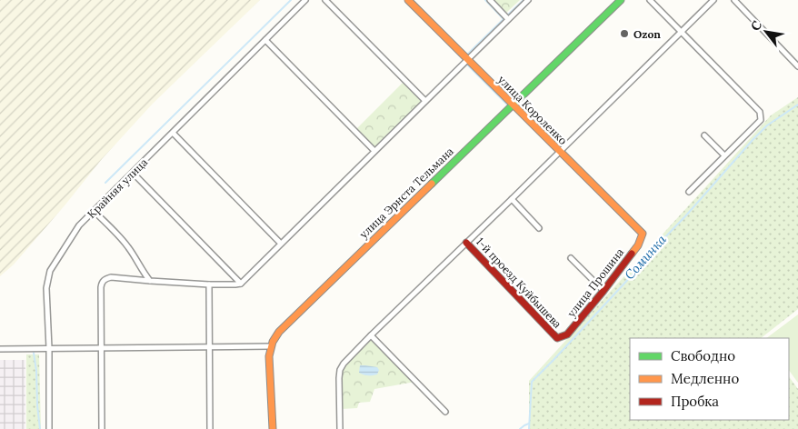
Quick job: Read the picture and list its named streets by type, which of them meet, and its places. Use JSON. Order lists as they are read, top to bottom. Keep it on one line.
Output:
{"streets":{"street":["улица Короленко","Крайняя улица","улица Эрнста Тельмана","1-й проезд Куйбышева","улица Прошина"]},"crossings":[["улица Короленко","улица Эрнста Тельмана"],["улица Короленко","улица Прошина"],["1-й проезд Куйбышева","улица Прошина"]],"water":["Соминка"],"places":["Ozon"],"legend":["Свободно","Медленно","Пробка"],"north":"top left"}
